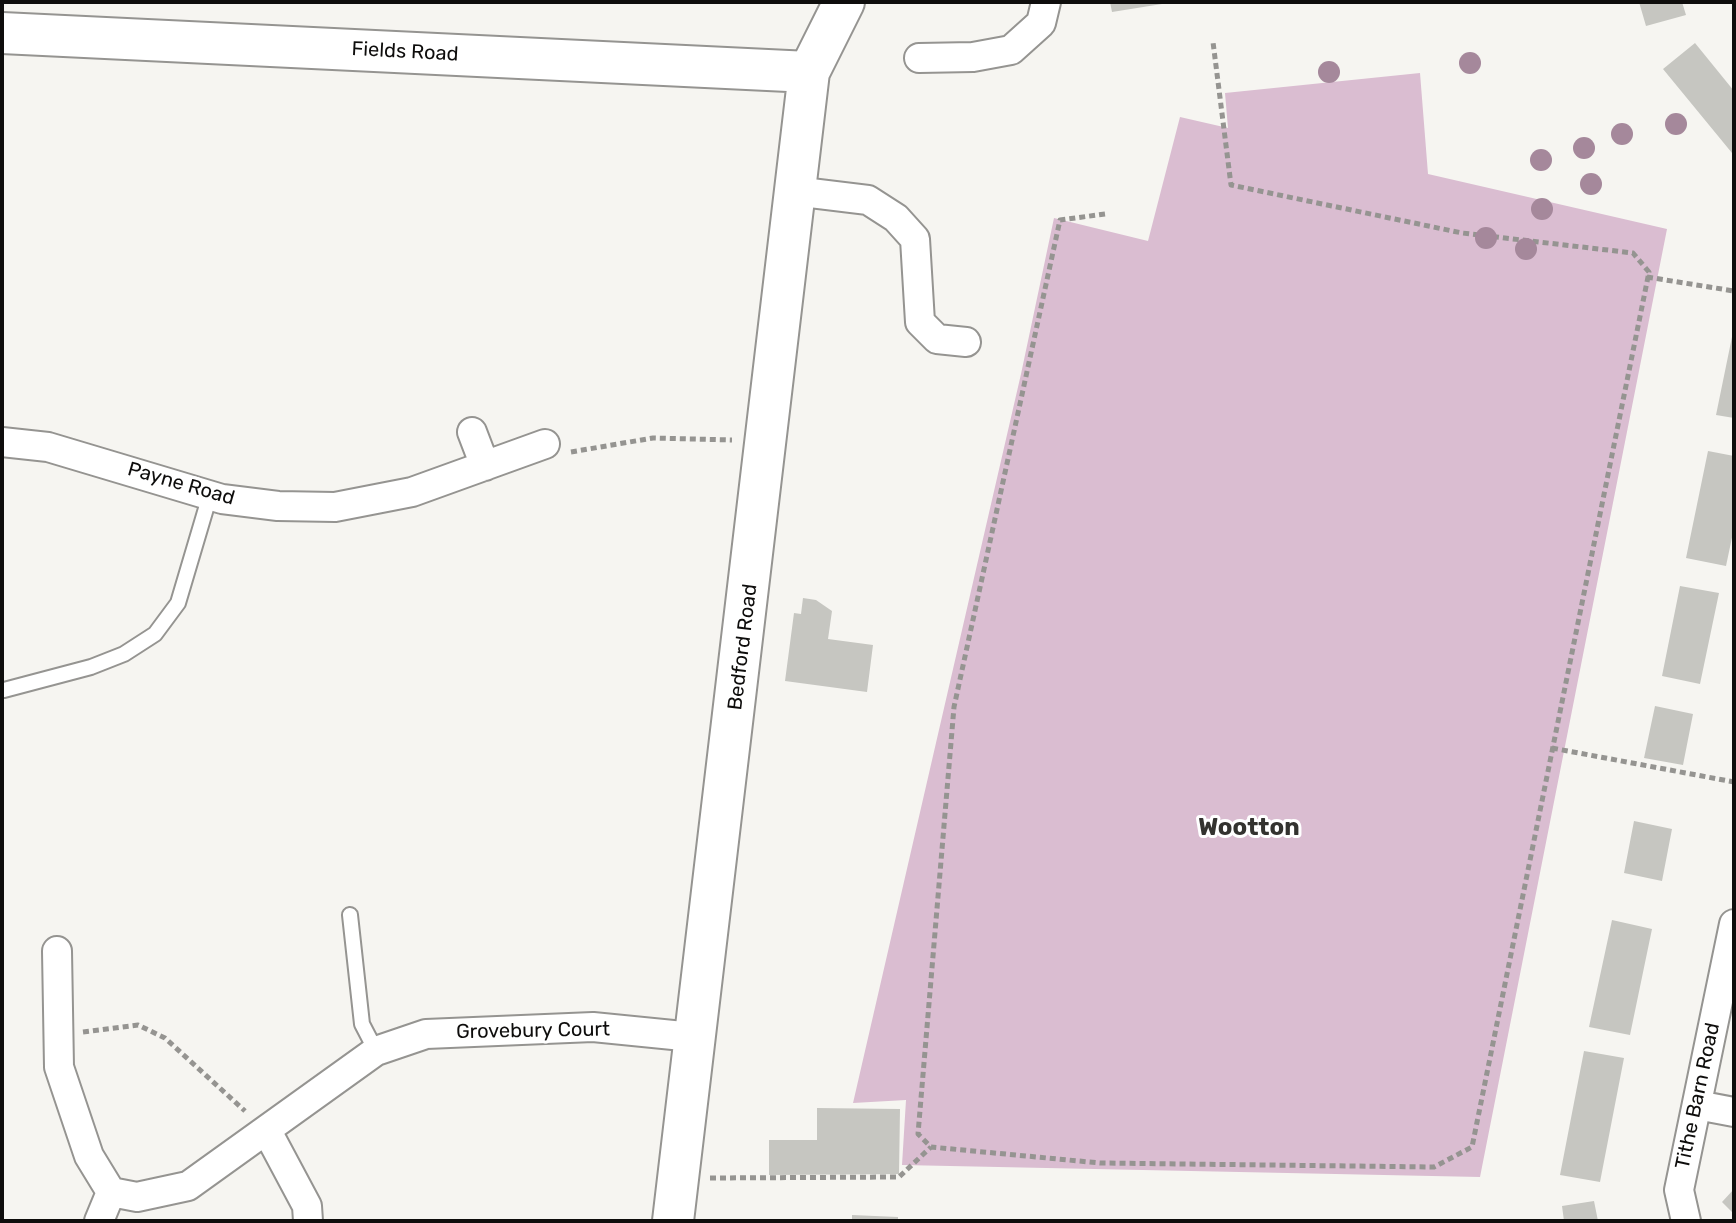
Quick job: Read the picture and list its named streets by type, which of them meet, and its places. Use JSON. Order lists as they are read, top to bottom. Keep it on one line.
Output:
{"streets":{"street":["Fields Road","Payne Road","Bedford Road","Grovebury Court","Tithe Barn Road"]},"crossings":[["Fields Road","Bedford Road"],["Bedford Road","Grovebury Court"]],"districts":["Wootton"]}
